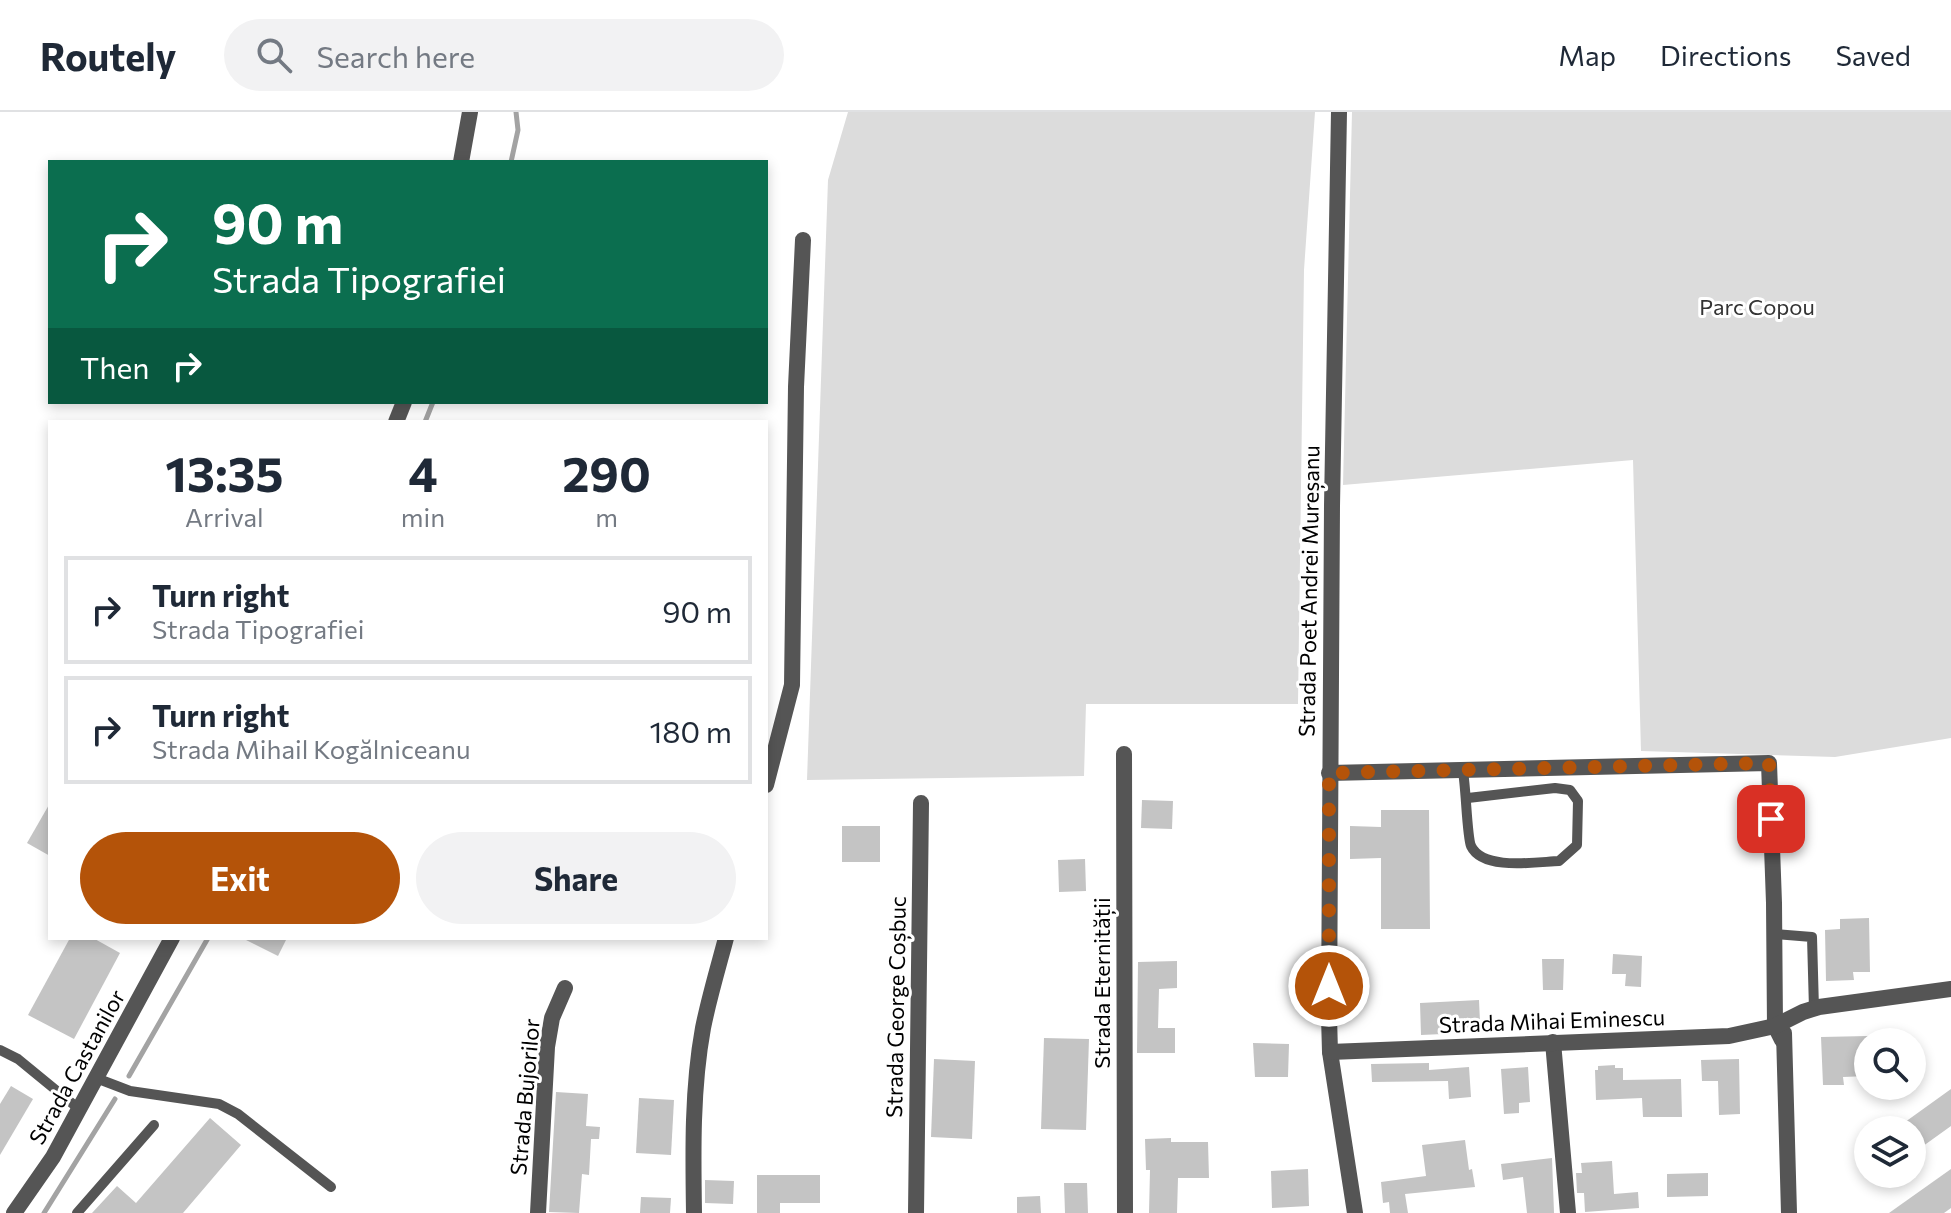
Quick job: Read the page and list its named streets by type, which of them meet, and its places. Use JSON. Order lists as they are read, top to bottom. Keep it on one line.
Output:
{"streets":{"street":["Strada Poet Andrei Mureșanu","Strada Eternității","Strada George Coșbuc","Strada Mihai Eminescu","Strada Castanilor","Strada Bujorilor"]},"crossings":[["Strada Poet Andrei Mureșanu","Strada Mihai Eminescu"]],"parks":["Parc Copou"],"page":{"header":"Routely","search":"Search here","nav":["Map","Directions","Saved"],"turn":["90 m","Strada Tipografiei"],"then":"Then","eta":["13:35","Arrival","4","min","290","m"],"list":[{"name":"Turn right","note":"Strada Tipografiei","value":"90 m"},{"name":"Turn right","note":"Strada Mihail Kogălniceanu","value":"180 m"}],"buttons":["Exit","Share"]}}
